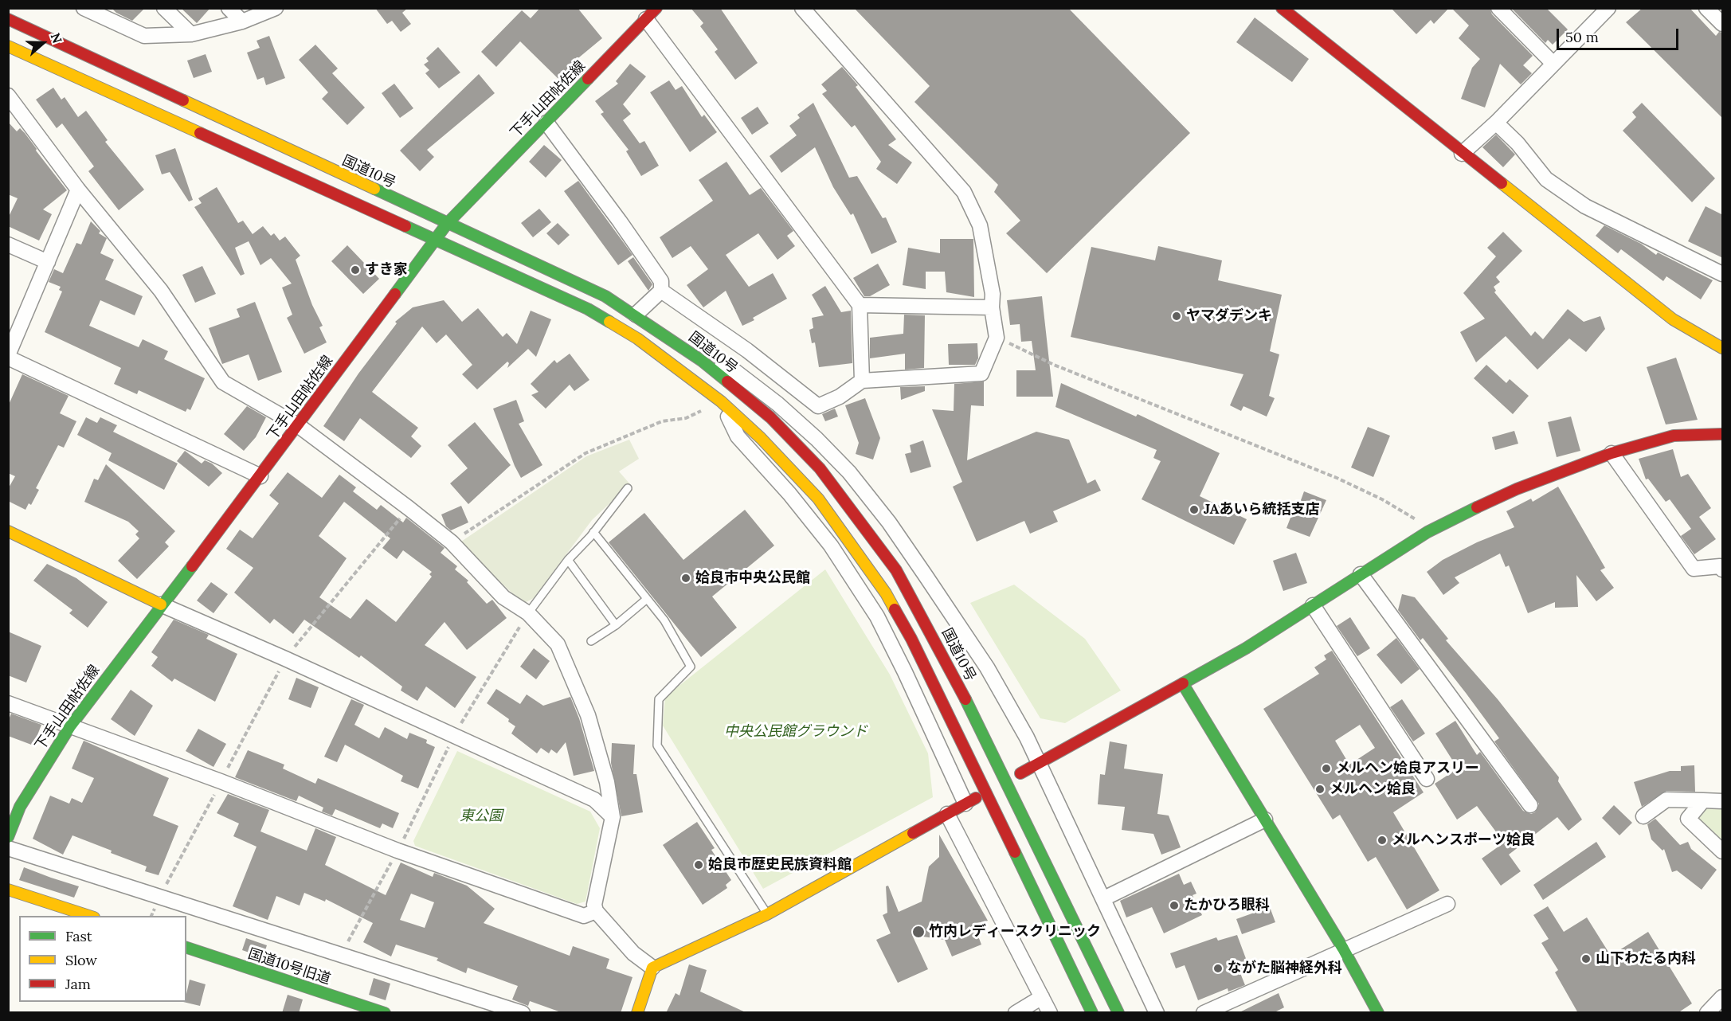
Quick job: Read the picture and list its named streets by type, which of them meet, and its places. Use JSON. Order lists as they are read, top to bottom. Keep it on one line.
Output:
{"streets":{"main road":["下手山田帖佐線","国道10号","国道10号旧道"]},"crossings":[["下手山田帖佐線","国道10号"]],"parks":["中央公民館グラウンド","東公園"],"places":["すき家","ヤマダデンキ","JAあいら統括支店","姶良市中央公民館","メルヘン姶良アスリー","メルヘン姶良","メルヘンスポーツ姶良","姶良市歴史民族資料館","たかひろ眼科","竹内レディースクリニック","山下わたる内科","ながた脳神経外科"],"legend":["Fast","Slow","Jam"],"scale_bar":"50 m","north":"right"}
